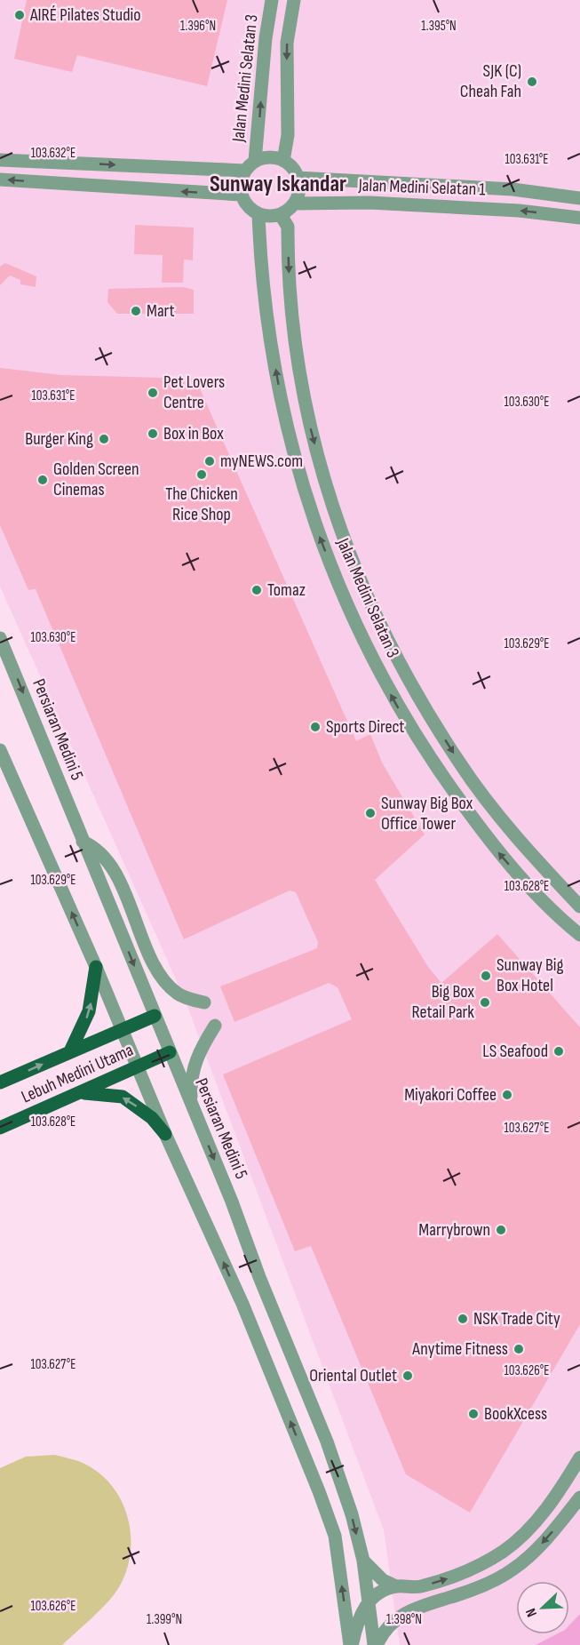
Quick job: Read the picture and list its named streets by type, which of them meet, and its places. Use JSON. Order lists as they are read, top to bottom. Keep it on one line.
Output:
{"streets":{"main road":["Lebuh Medini Utama"],"street":["Jalan Medini Selatan 3","Jalan Medini Selatan 1","Persiaran Medini 5"]},"crossings":[["Jalan Medini Selatan 3","Jalan Medini Selatan 1"],["Persiaran Medini 5","Lebuh Medini Utama"]],"districts":["Sunway Iskandar"],"places":["AIRÉ Pilates Studio","SJK (C) Cheah Fah","Mart","Pet Lovers Centre","Box in Box","Burger King","myNEWS.com","The Chicken Rice Shop","Golden Screen Cinemas","Tomaz","Sports Direct","Sunway Big Box Office Tower","Sunway Big Box Hotel","Big Box Retail Park","LS Seafood","Miyakori Coffee","Marrybrown","NSK Trade City","Anytime Fitness","Oriental Outlet","BookXcess"],"north":"bottom left","coordinates":["1.396°N","1.395°N","103.632°E","103.631°E","103.630°E","103.629°E","103.628°E","103.627°E","103.626°E","1.399°N","1.398°N"]}
